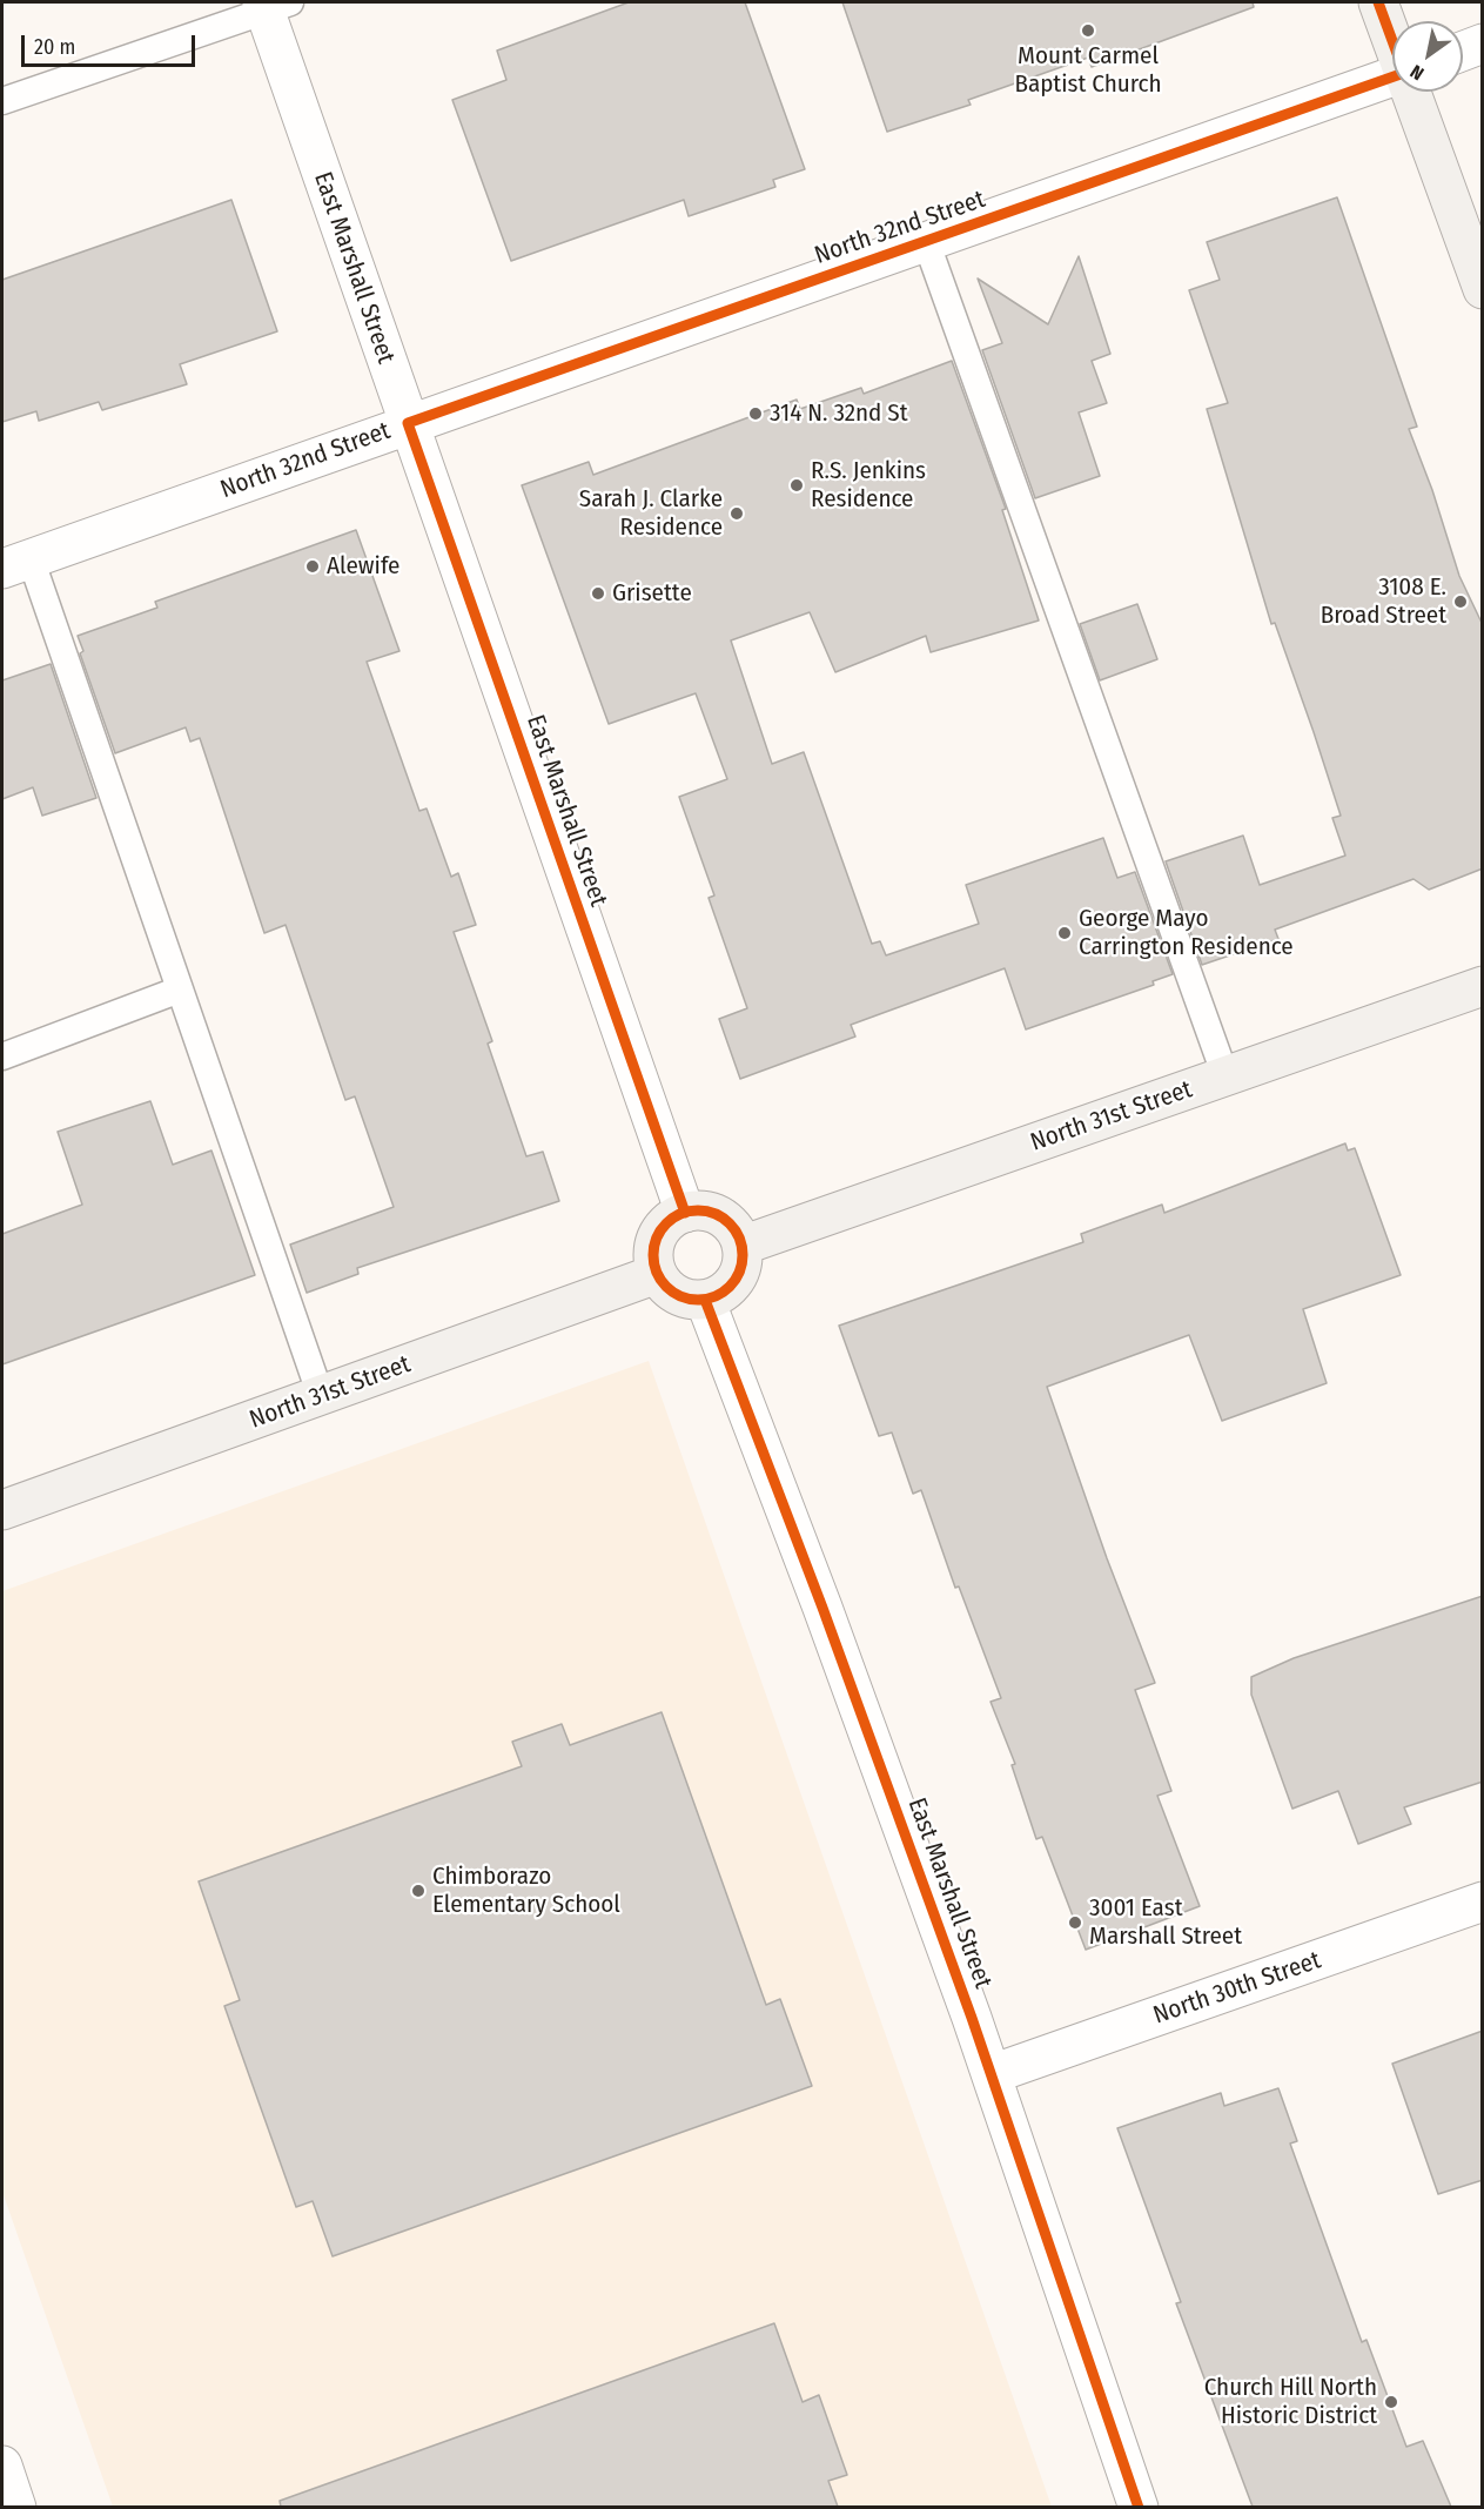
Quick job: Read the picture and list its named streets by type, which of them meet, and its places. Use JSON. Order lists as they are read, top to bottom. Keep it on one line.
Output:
{"streets":{"street":["North 32nd Street","East Marshall Street","North 31st Street","North 30th Street"]},"crossings":[["North 32nd Street","East Marshall Street"],["East Marshall Street","North 31st Street"],["East Marshall Street","North 30th Street"]],"places":["Mount Carmel Baptist Church","314 N. 32nd St","R.S. Jenkins Residence","Sarah J. Clarke Residence","Alewife","Grisette","3108 E. Broad Street","George Mayo Carrington Residence","Chimborazo Elementary School","3001 East Marshall Street","Church Hill North Historic District"],"scale_bar":"20 m","north":"bottom left"}
